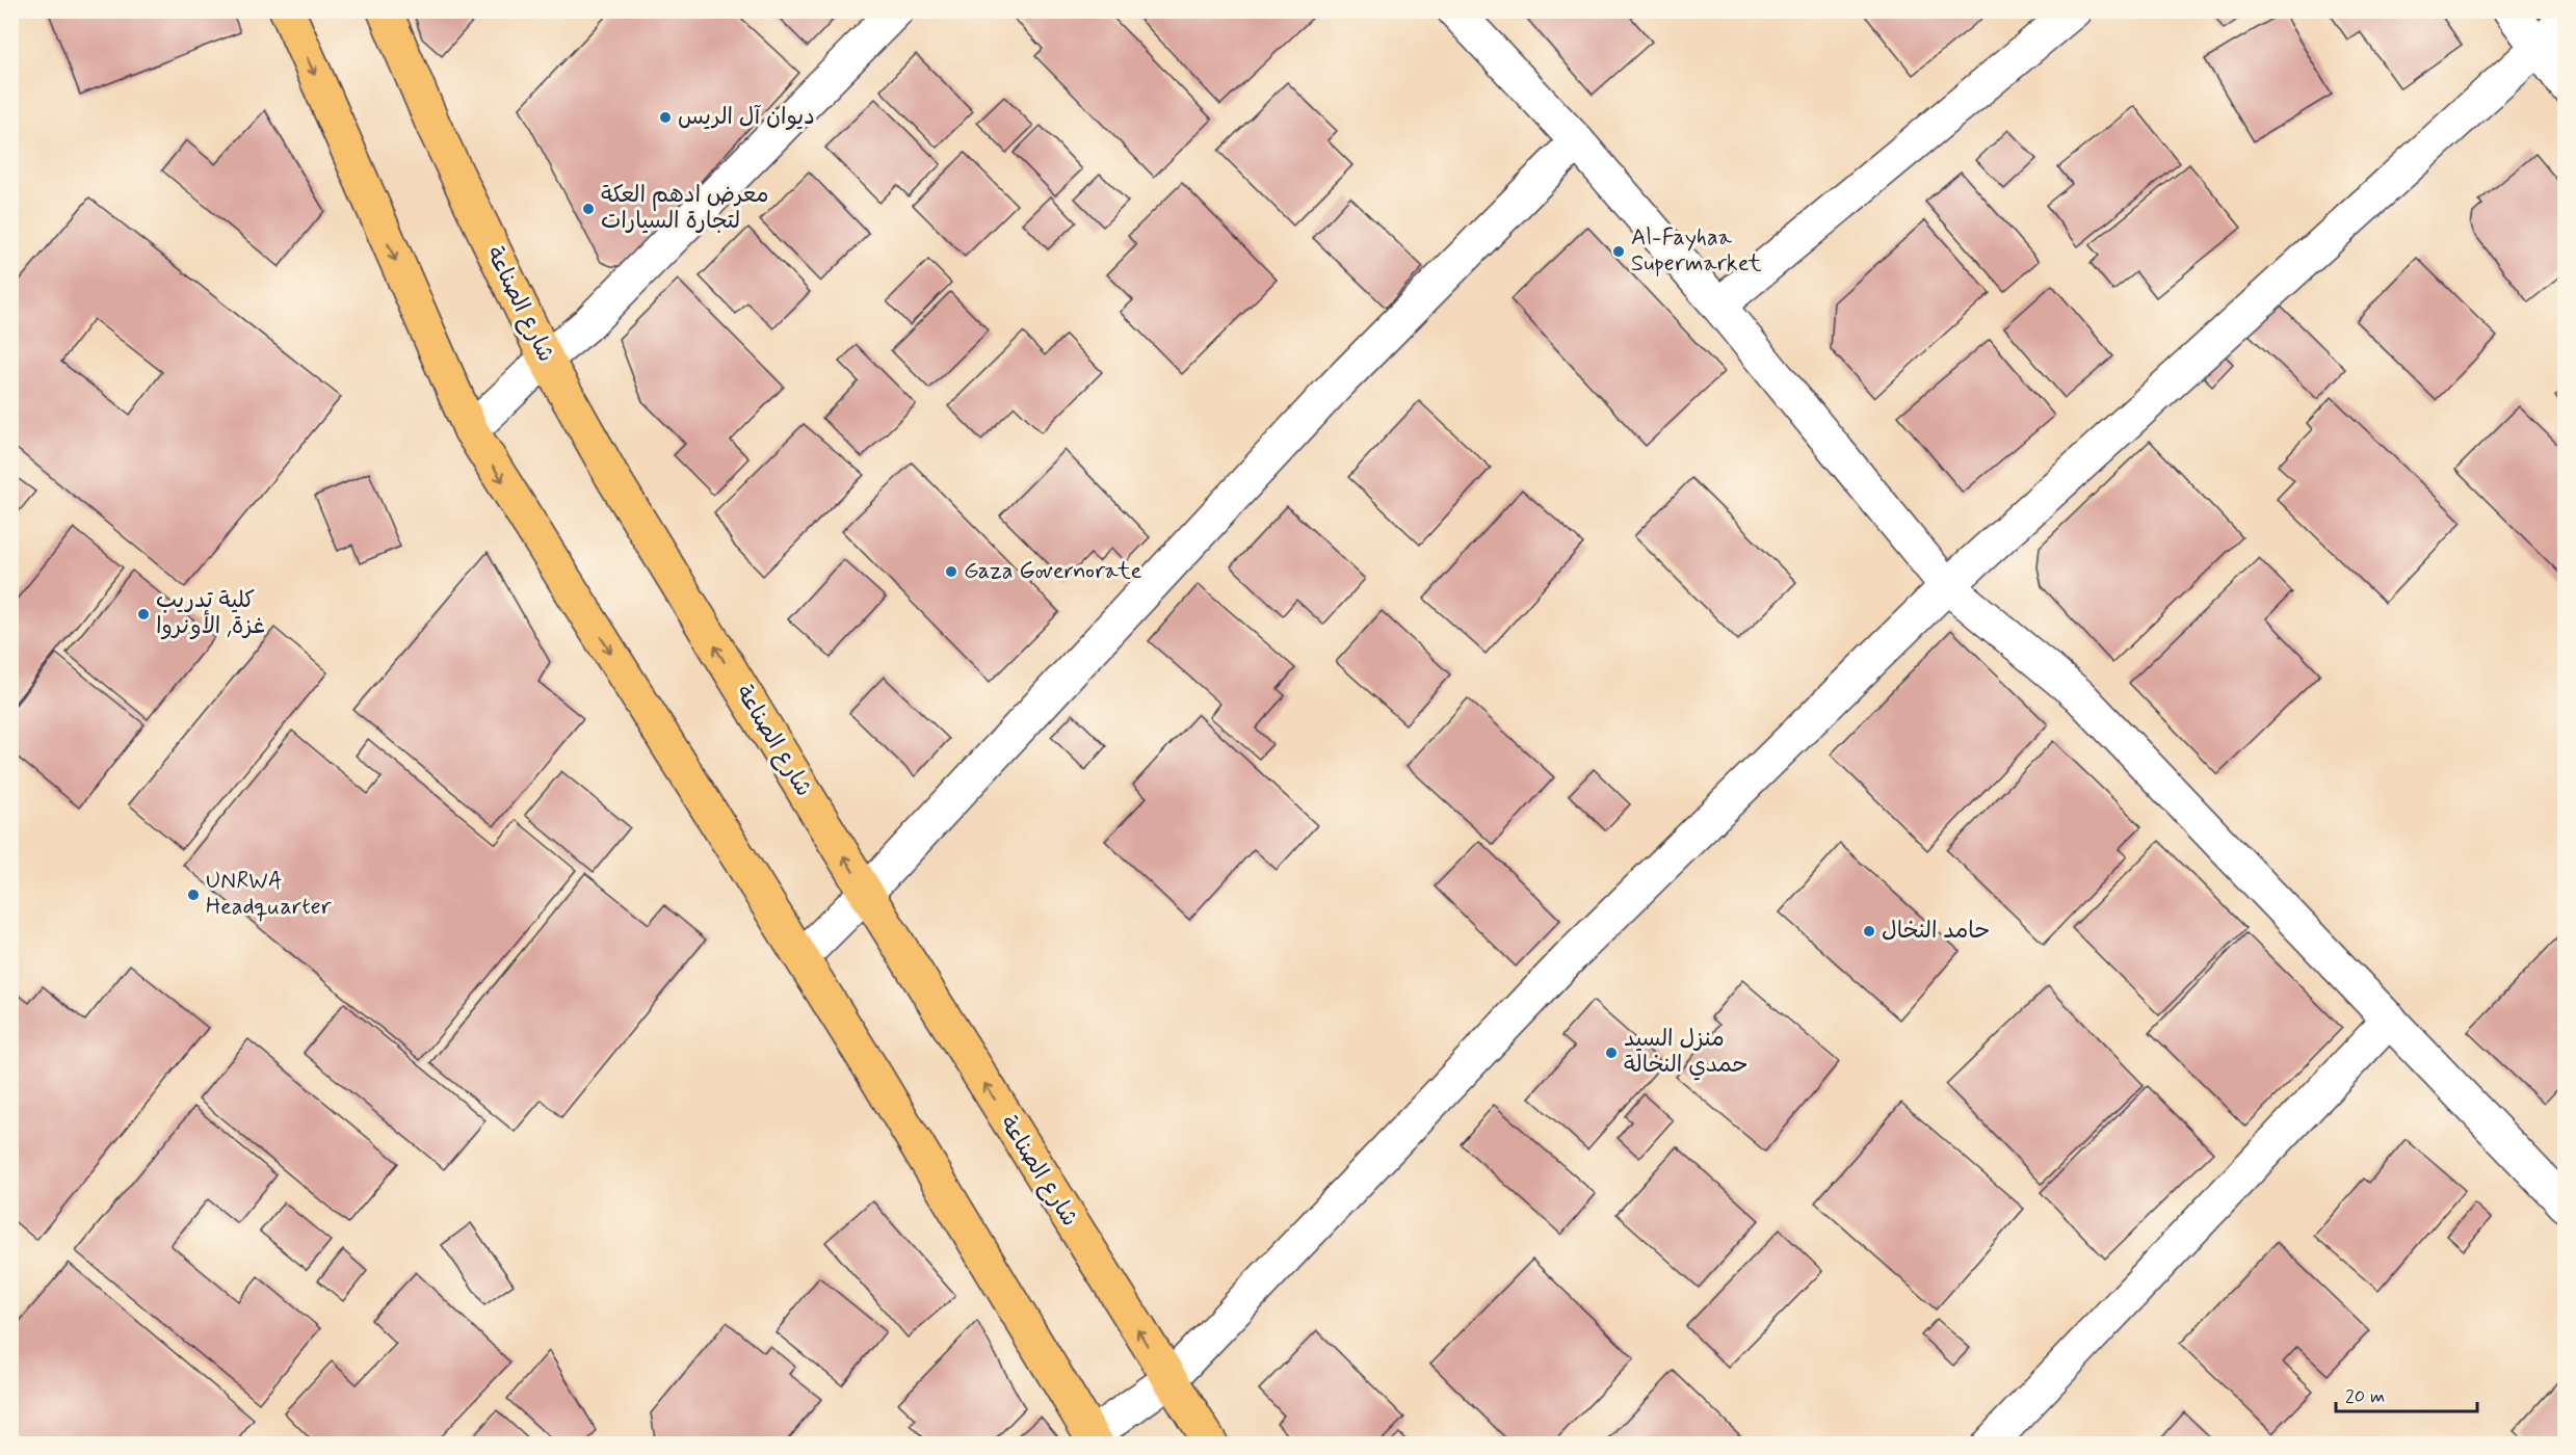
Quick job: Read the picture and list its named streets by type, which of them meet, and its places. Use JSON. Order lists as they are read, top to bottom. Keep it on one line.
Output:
{"streets":{"main road":["شارع الصناعة"]},"places":["ديوان آل الريس","معرض ادهم العكة لتجارة السيارات","Al-Fayhaa Supermarket","Gaza Governorate","كلية تدريب غزة, الأونروا","UNRWA Headquarter","حامد النخال","منزل السيد حمدي النخالة"],"scale_bar":"20 m"}
